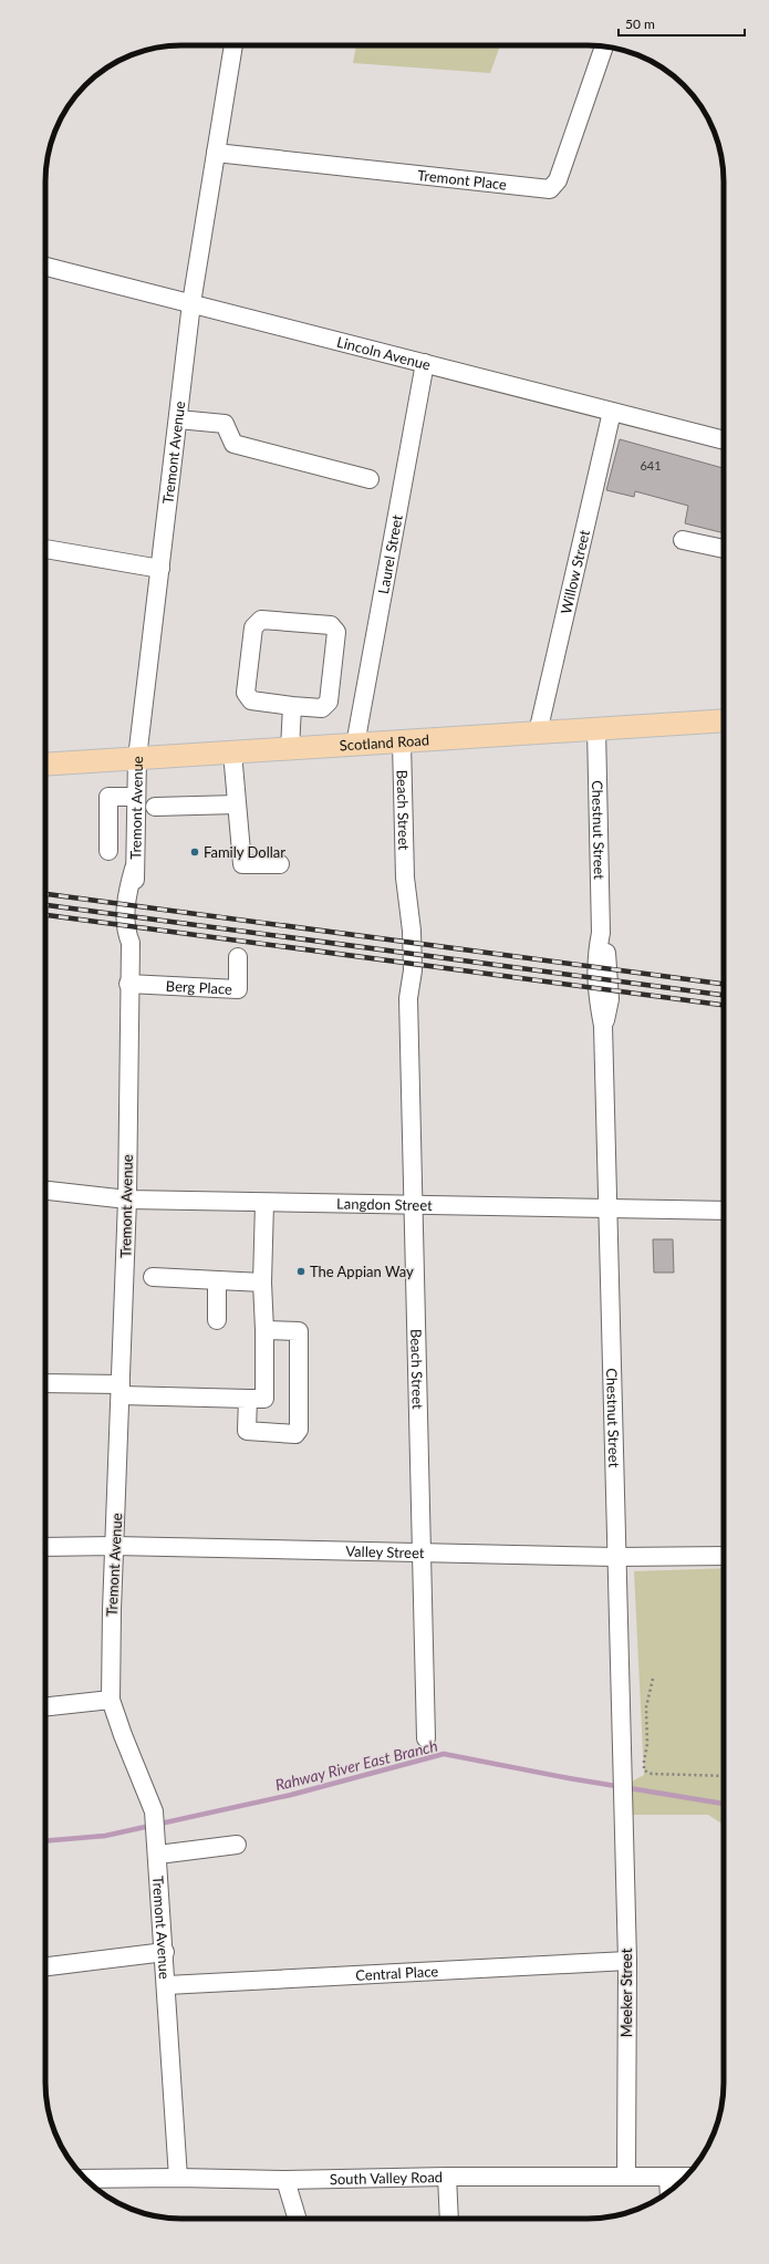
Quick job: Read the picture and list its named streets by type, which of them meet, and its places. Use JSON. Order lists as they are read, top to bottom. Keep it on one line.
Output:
{"streets":{"main road":["Scotland Road"],"street":["Tremont Place","Lincoln Avenue","Tremont Avenue","Laurel Street","Willow Street","Beach Street","Chestnut Street","Berg Place","Langdon Street","Valley Street","Central Place","Meeker Street","South Valley Road"]},"crossings":[["Tremont Place","Tremont Avenue"],["Lincoln Avenue","Tremont Avenue"],["Lincoln Avenue","Laurel Street"],["Lincoln Avenue","Willow Street"],["Tremont Avenue","Scotland Road"],["Tremont Avenue","Berg Place"],["Tremont Avenue","Langdon Street"],["Tremont Avenue","Valley Street"],["Tremont Avenue","Central Place"],["Tremont Avenue","South Valley Road"],["Laurel Street","Scotland Road"],["Willow Street","Scotland Road"],["Scotland Road","Beach Street"],["Scotland Road","Chestnut Street"],["Beach Street","Langdon Street"],["Beach Street","Valley Street"],["Chestnut Street","Langdon Street"],["Chestnut Street","Valley Street"],["Chestnut Street","Meeker Street"],["Central Place","Meeker Street"],["Meeker Street","South Valley Road"]],"water":["Rahway River East Branch"],"places":["Family Dollar","The Appian Way"],"house_numbers":["641"],"scale_bar":"50 m"}
